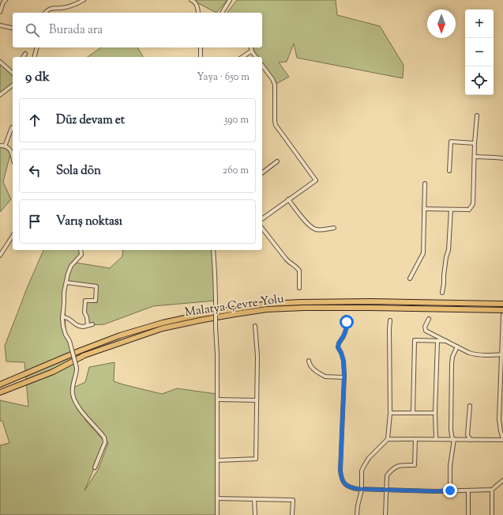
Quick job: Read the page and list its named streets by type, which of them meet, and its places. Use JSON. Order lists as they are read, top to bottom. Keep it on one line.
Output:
{"streets":{"highway":["Malatya Çevre Yolu"]},"north":"bottom","page":{"map_buttons":["+","−"],"search":"Burada ara","heading":["9 dk","Yaya · 650 m"],"list":[["Düz devam et","390 m"],["Sola dön","260 m"],"Varış noktası"]}}
